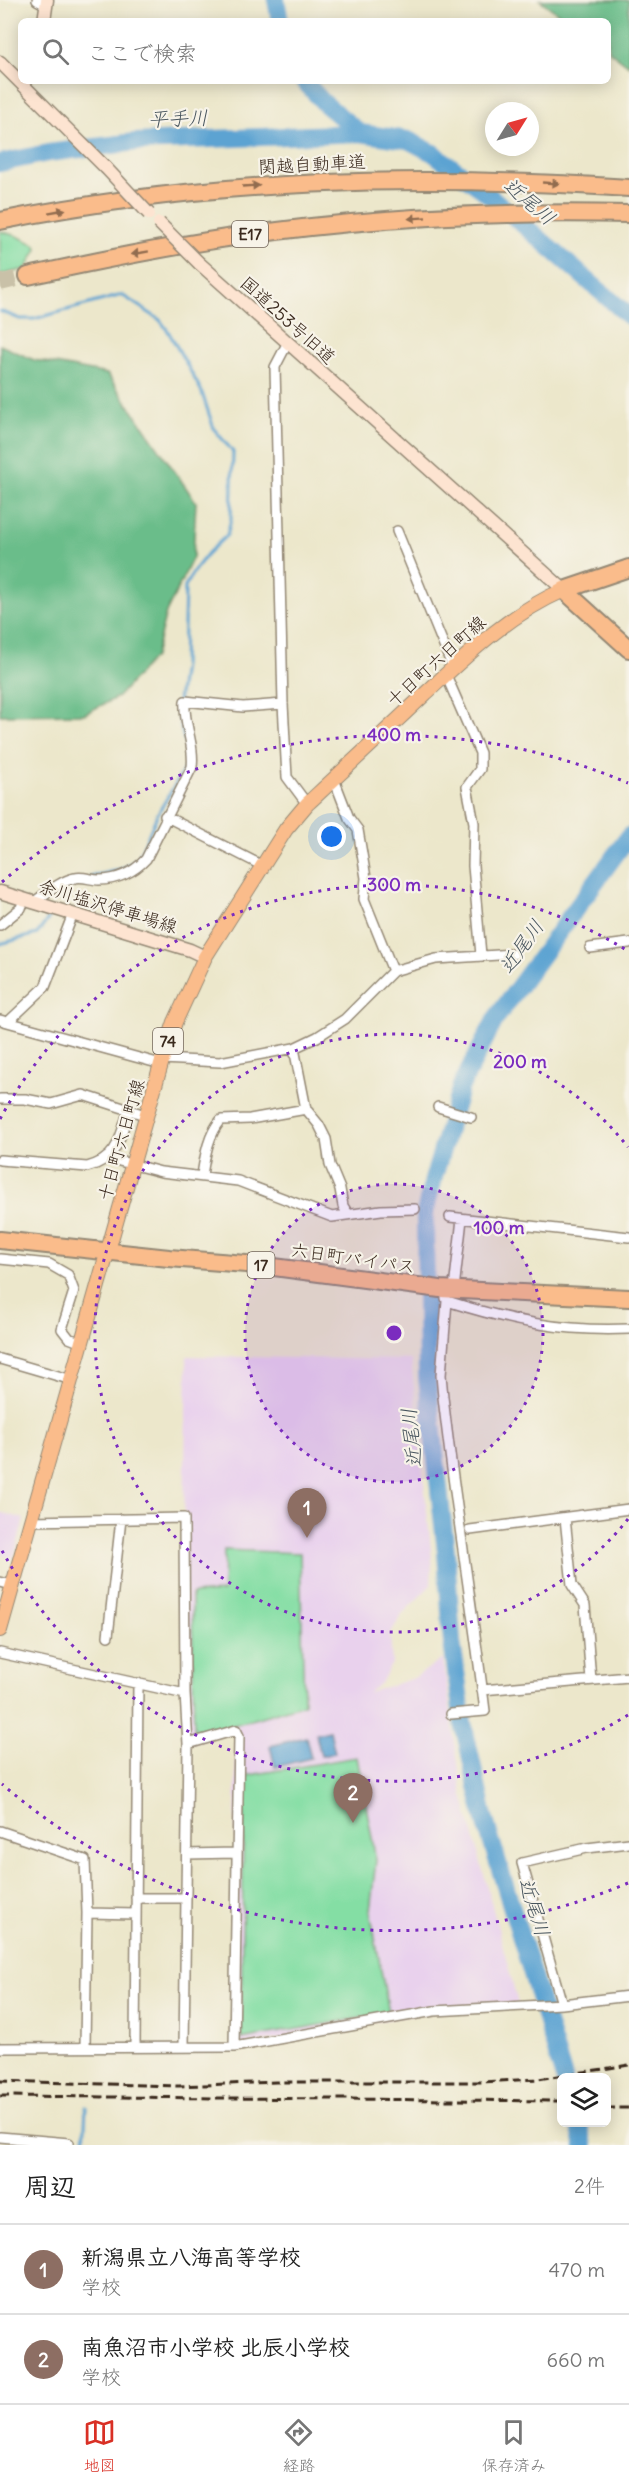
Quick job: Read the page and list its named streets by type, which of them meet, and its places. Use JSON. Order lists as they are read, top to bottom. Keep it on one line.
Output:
{"streets":{"highway":["関越自動車道","E17","六日町バイパス","17"],"main road":["十日町六日町線","74"],"street":["国道253号旧道","余川塩沢停車場線"]},"crossings":[["国道253号旧道","十日町六日町線"],["十日町六日町線","余川塩沢停車場線"],["十日町六日町線","六日町バイパス"]],"water":["平手川","近尾川"],"north":"top right","page":{"search":"ここで検索","pins":["1","2"],"heading":["周辺","2件"],"list":[{"mark":"1","name":"新潟県立八海高等学校","note":"学校","value":"470 m"},{"mark":"2","name":"南魚沼市小学校 北辰小学校","note":"学校","value":"660 m"}],"nav":["地図","経路","保存済み"]},"rings":["400 m","300 m","200 m","100 m"]}
